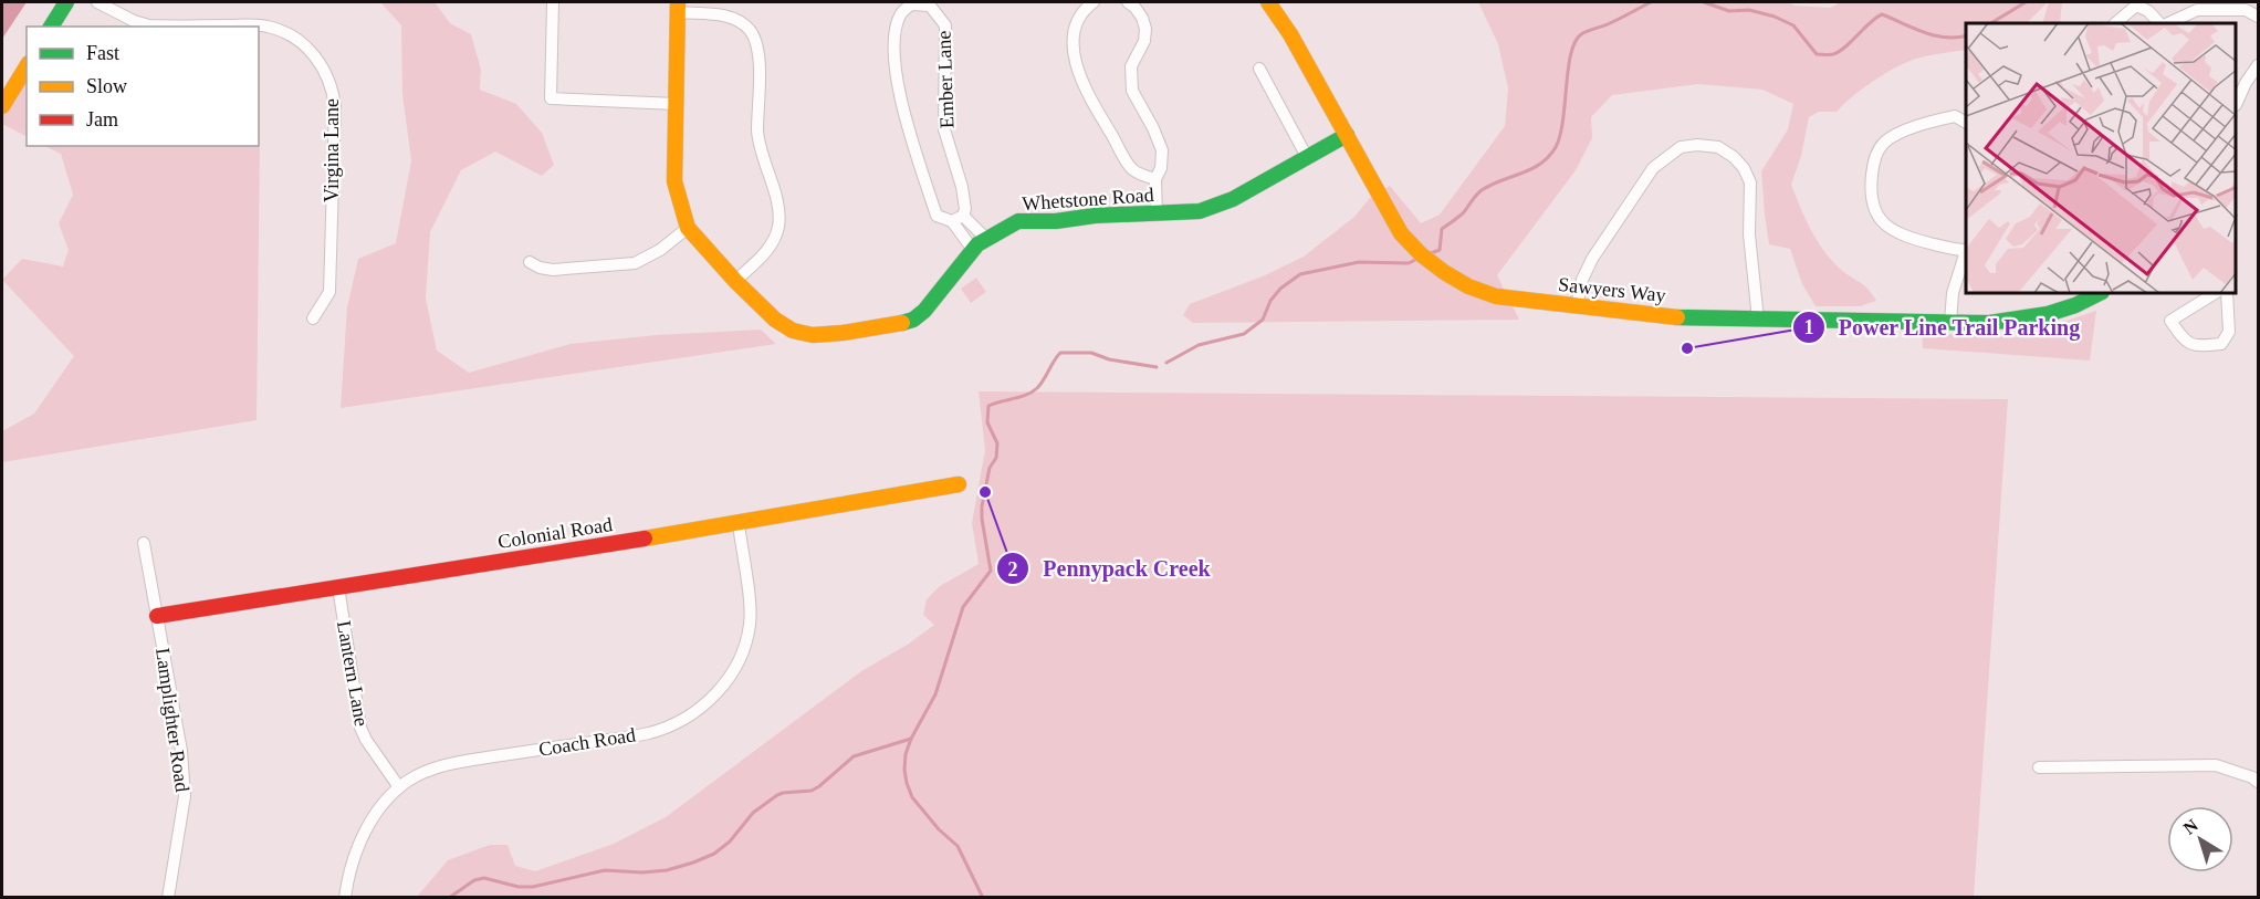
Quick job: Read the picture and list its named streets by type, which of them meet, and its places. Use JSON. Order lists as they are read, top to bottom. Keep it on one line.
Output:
{"streets":{"street":["Ember Lane","Virgina Lane","Whetstone Road","Sawyers Way","Colonial Road","Lantern Lane","Lamplighter Road","Coach Road"]},"crossings":[["Ember Lane","Whetstone Road"],["Whetstone Road","Sawyers Way"],["Colonial Road","Lantern Lane"],["Colonial Road","Lamplighter Road"],["Colonial Road","Coach Road"],["Lantern Lane","Coach Road"]],"places":["Power Line Trail Parking","Pennypack Creek"],"legend":["Fast","Slow","Jam"],"north":"top left"}
